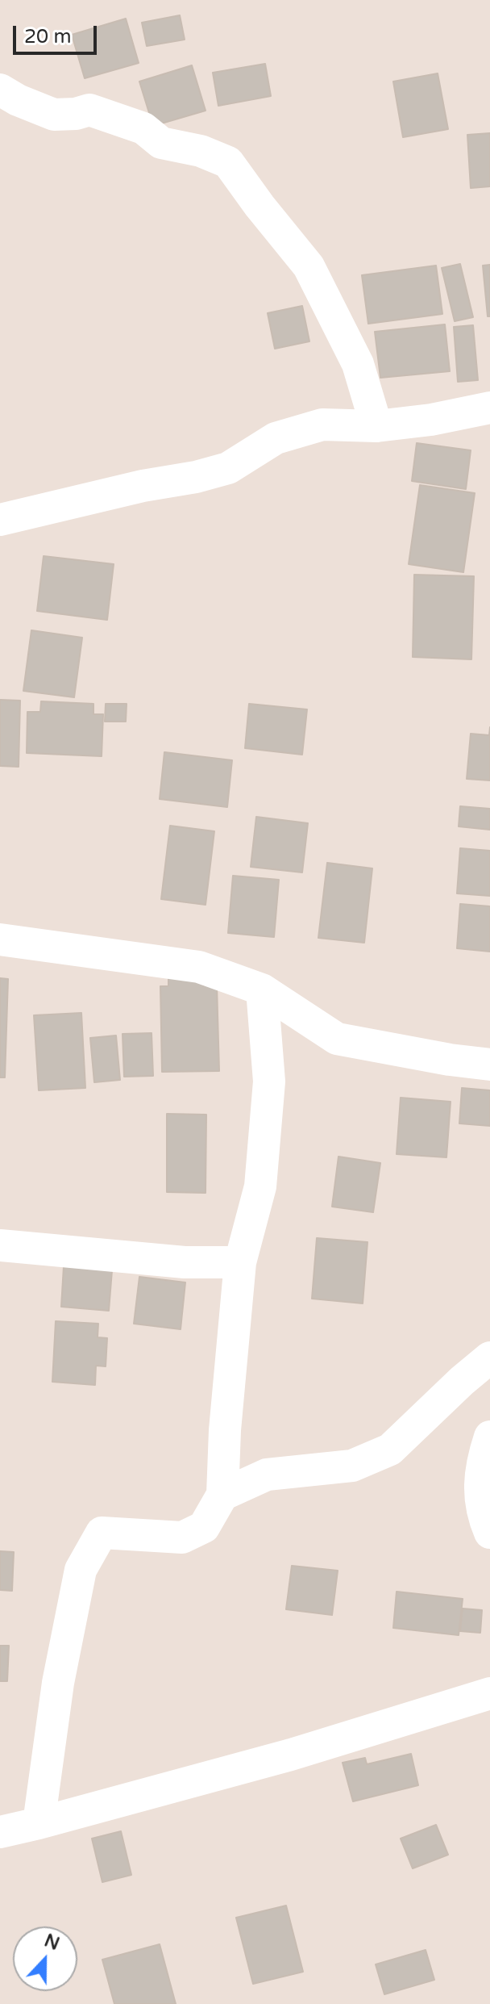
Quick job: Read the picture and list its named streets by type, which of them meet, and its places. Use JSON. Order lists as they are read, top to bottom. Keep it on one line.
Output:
{"scale_bar":"20 m","north":"top"}
